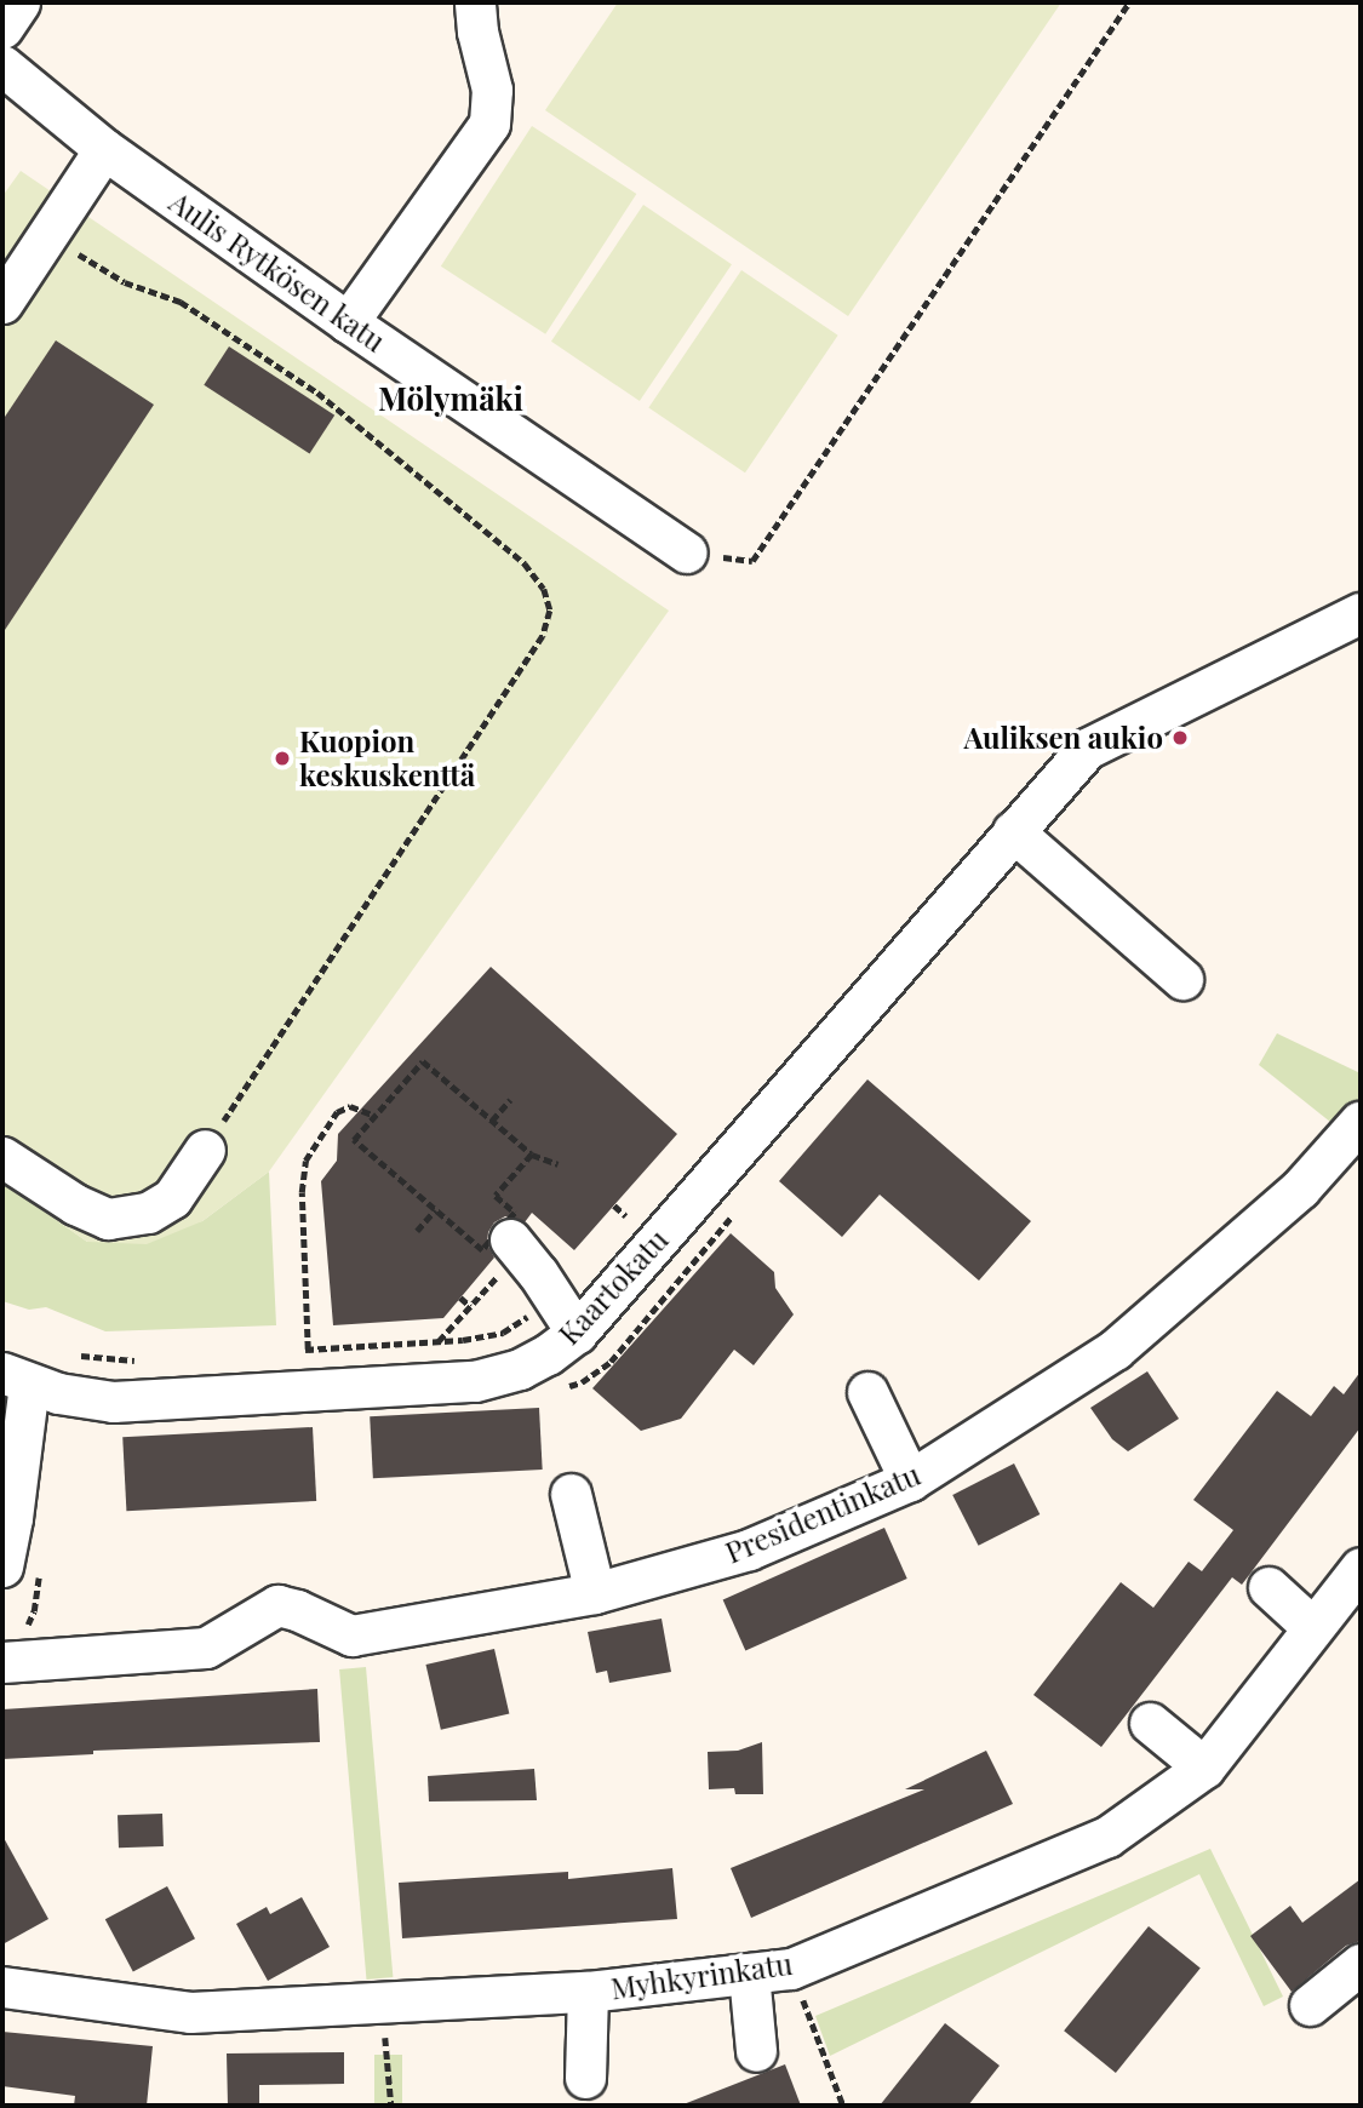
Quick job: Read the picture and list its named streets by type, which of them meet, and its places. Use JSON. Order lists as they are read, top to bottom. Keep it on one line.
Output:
{"streets":{"street":["Aulis Rytkösen katu","Kaartokatu","Presidentinkatu","Myhkyrinkatu"]},"districts":["Mölymäki"],"places":["Auliksen aukio","Kuopion keskuskenttä"]}
